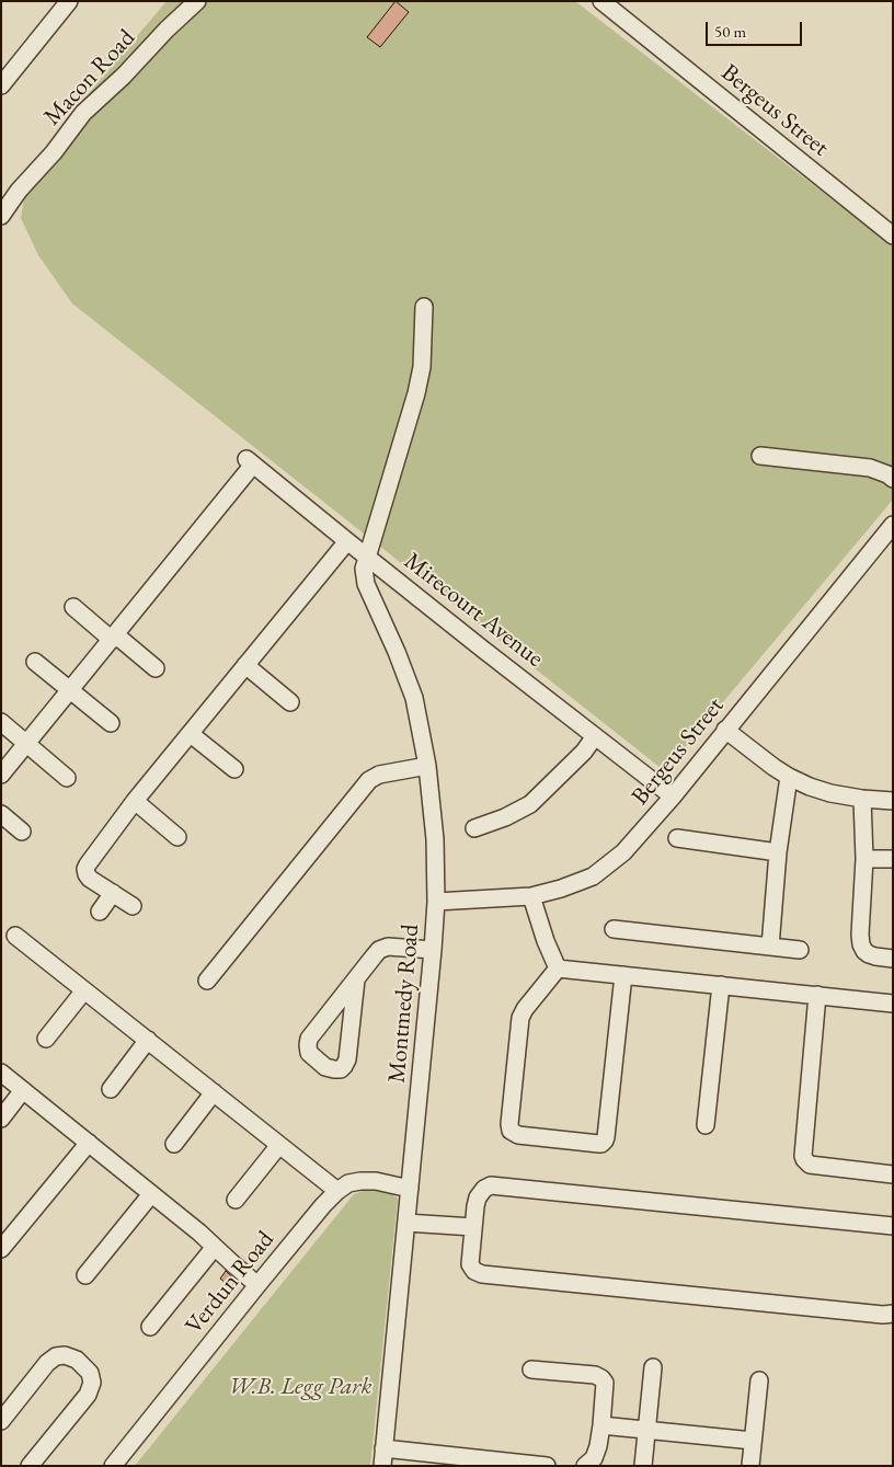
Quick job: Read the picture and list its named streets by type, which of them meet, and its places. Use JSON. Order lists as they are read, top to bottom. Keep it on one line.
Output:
{"streets":{"street":["Macon Road","Bergeus Street","Mirecourt Avenue","Montmedy Road","Verdun Road"]},"crossings":[["Bergeus Street","Mirecourt Avenue"],["Bergeus Street","Montmedy Road"],["Mirecourt Avenue","Montmedy Road"],["Montmedy Road","Verdun Road"]],"parks":["W.B. Legg Park"],"scale_bar":"50 m"}
